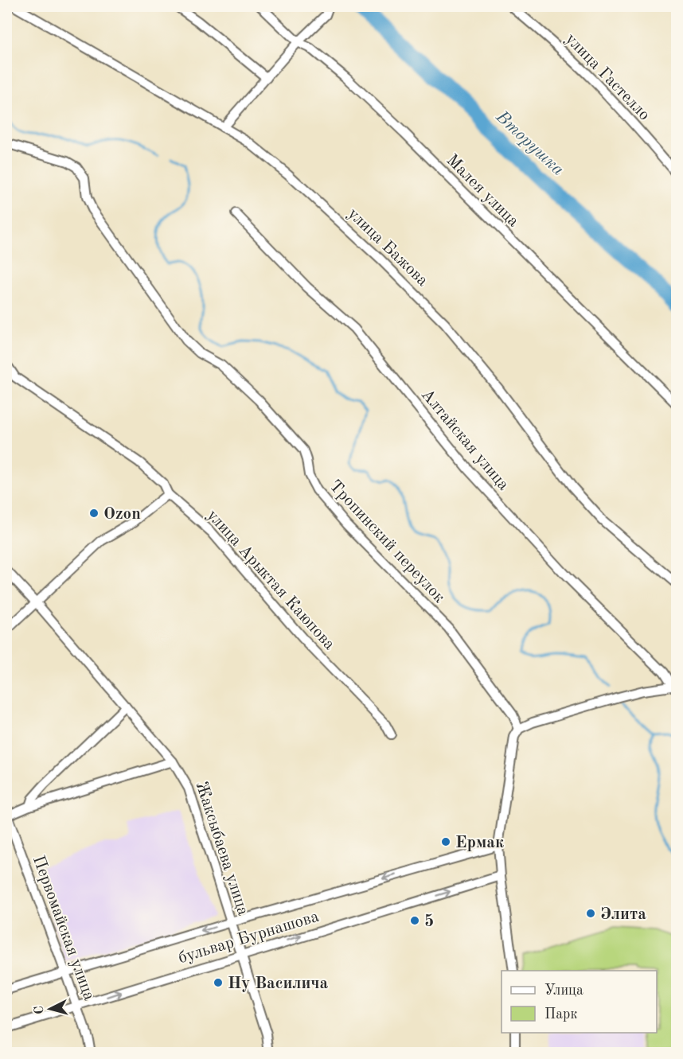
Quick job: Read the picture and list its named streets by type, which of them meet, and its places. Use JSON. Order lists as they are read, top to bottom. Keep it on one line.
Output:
{"streets":{"street":["улица Гастелло","Малея улица","улица Бажова","Алтайская улица","Тропинский переулок","улица Арыктая Каюпова","Жаксыбаева улица","Первомайская улица","бульвар Бурнашова"]},"crossings":[["Жаксыбаева улица","бульвар Бурнашова"],["Первомайская улица","бульвар Бурнашова"]],"water":["Вторушка"],"places":["Ozon","Ермак","Элита","5","Ну Василича"],"legend":["Улица","Парк"],"north":"left"}
